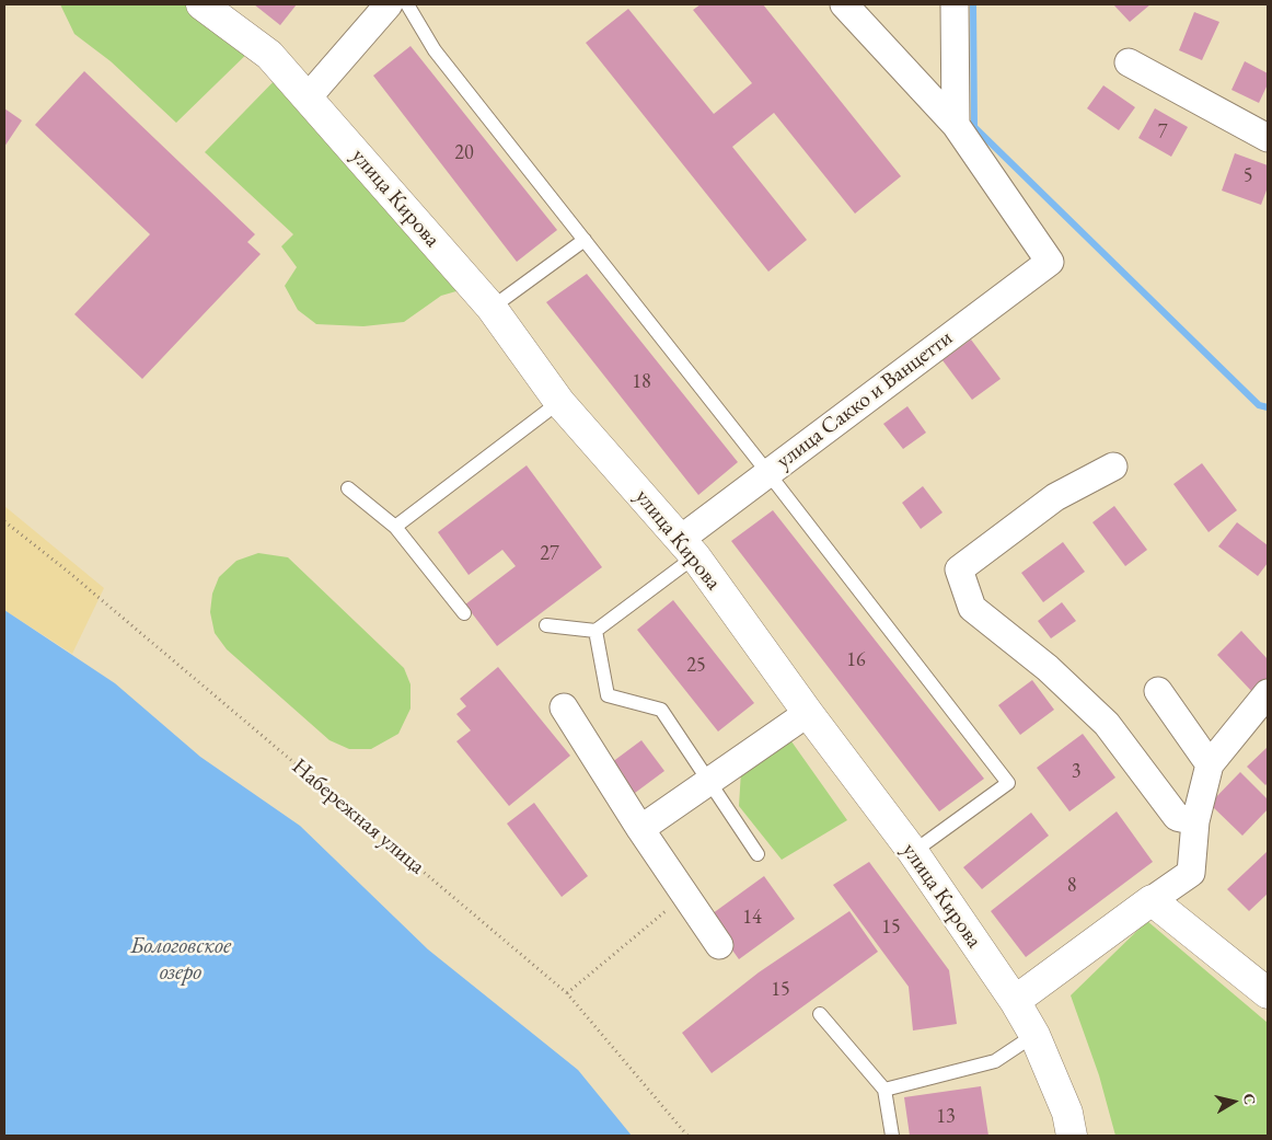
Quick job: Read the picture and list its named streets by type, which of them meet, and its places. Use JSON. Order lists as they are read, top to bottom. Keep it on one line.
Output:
{"streets":{"main road":["улица Кирова"],"street":["улица Сакко и Ванцетти"],"path":["Набережная улица"]},"crossings":[["улица Кирова","улица Сакко и Ванцетти"]],"water":["Бологовское озеро"],"house_numbers":["7","20","5","18","27","16","25","3","8","14","15","15","13"],"north":"right"}
